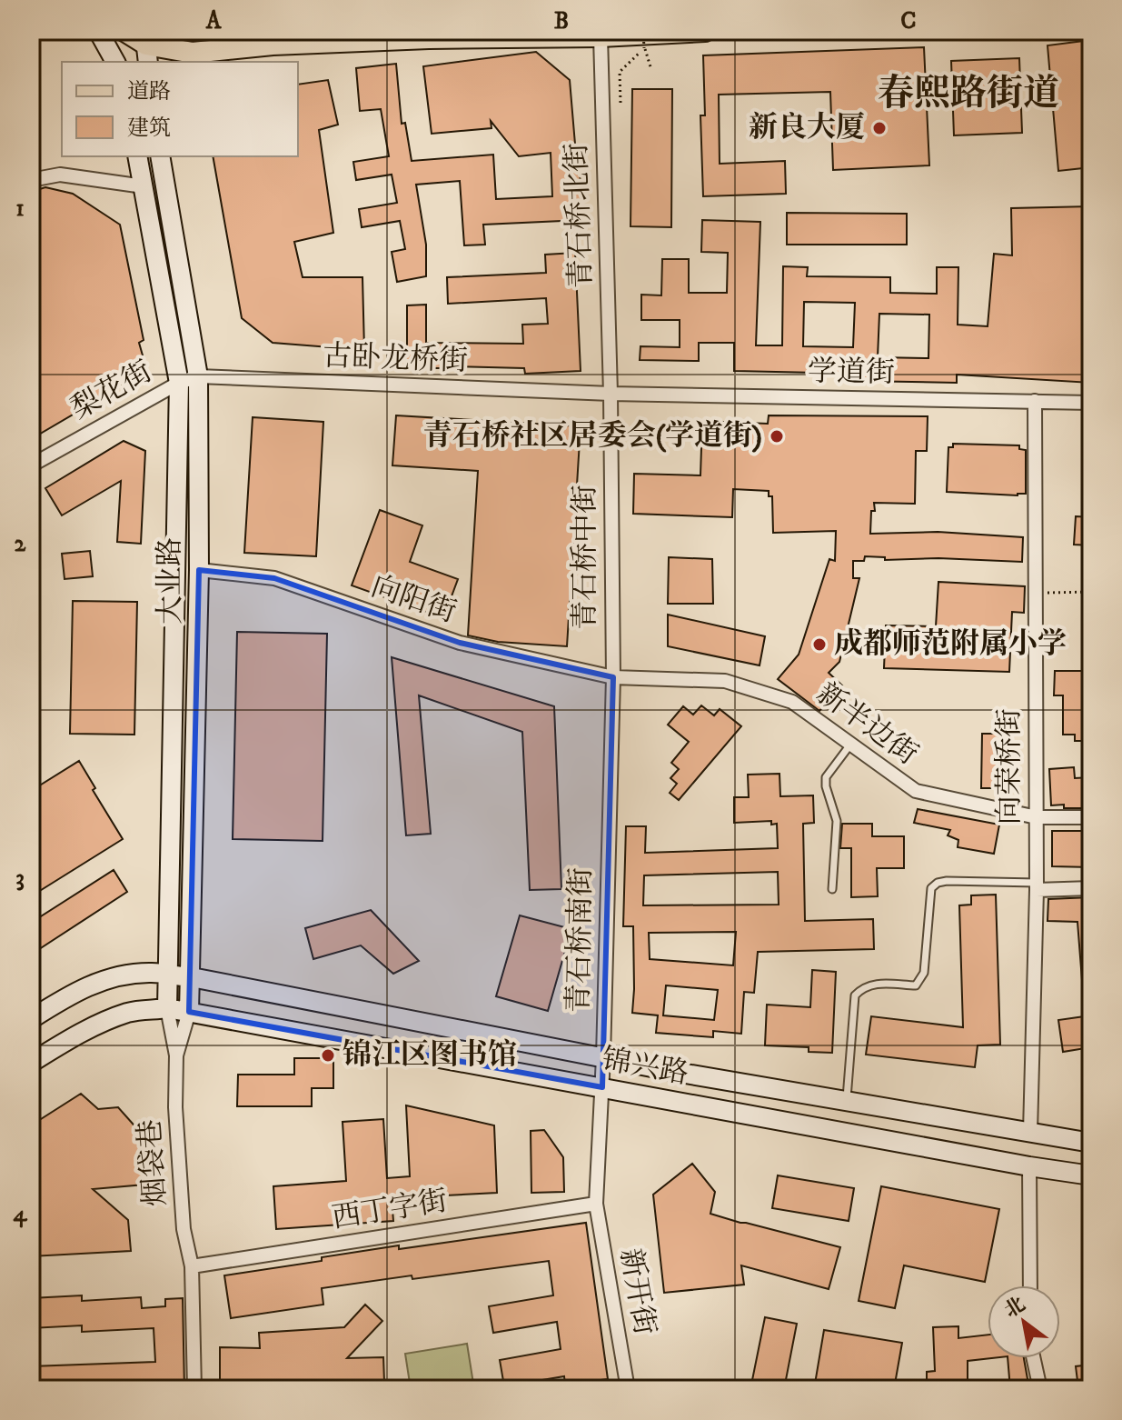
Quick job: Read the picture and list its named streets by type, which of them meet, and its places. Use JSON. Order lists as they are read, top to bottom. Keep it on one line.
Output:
{"streets":{"main road":["大业路","锦兴路"],"street":["青石桥北街","古卧龙桥街","学道街","梨花街","青石桥中街","向阳街","新半边街","向荣桥街","青石桥南街","烟袋巷","西丁字街","新开街"]},"crossings":[["青石桥北街","古卧龙桥街"],["青石桥北街","学道街"],["青石桥北街","青石桥中街"],["古卧龙桥街","学道街"],["古卧龙桥街","梨花街"],["古卧龙桥街","青石桥中街"],["古卧龙桥街","大业路"],["学道街","青石桥中街"],["学道街","向荣桥街"],["梨花街","大业路"],["青石桥中街","向阳街"],["青石桥中街","新半边街"],["青石桥中街","青石桥南街"],["大业路","向阳街"],["大业路","锦兴路"],["向阳街","新半边街"],["向阳街","青石桥南街"],["新半边街","向荣桥街"],["新半边街","青石桥南街"],["向荣桥街","锦兴路"],["青石桥南街","锦兴路"],["青石桥南街","西丁字街"],["青石桥南街","新开街"],["烟袋巷","西丁字街"],["西丁字街","新开街"]],"districts":["春熙路街道"],"places":["新良大厦","青石桥社区居委会(学道街)","成都师范附属小学","锦江区图书馆"],"legend":["道路","建筑"],"north":"top left","grid":{"columns":["A","B","C"],"rows":["1","2","3","4"]}}
